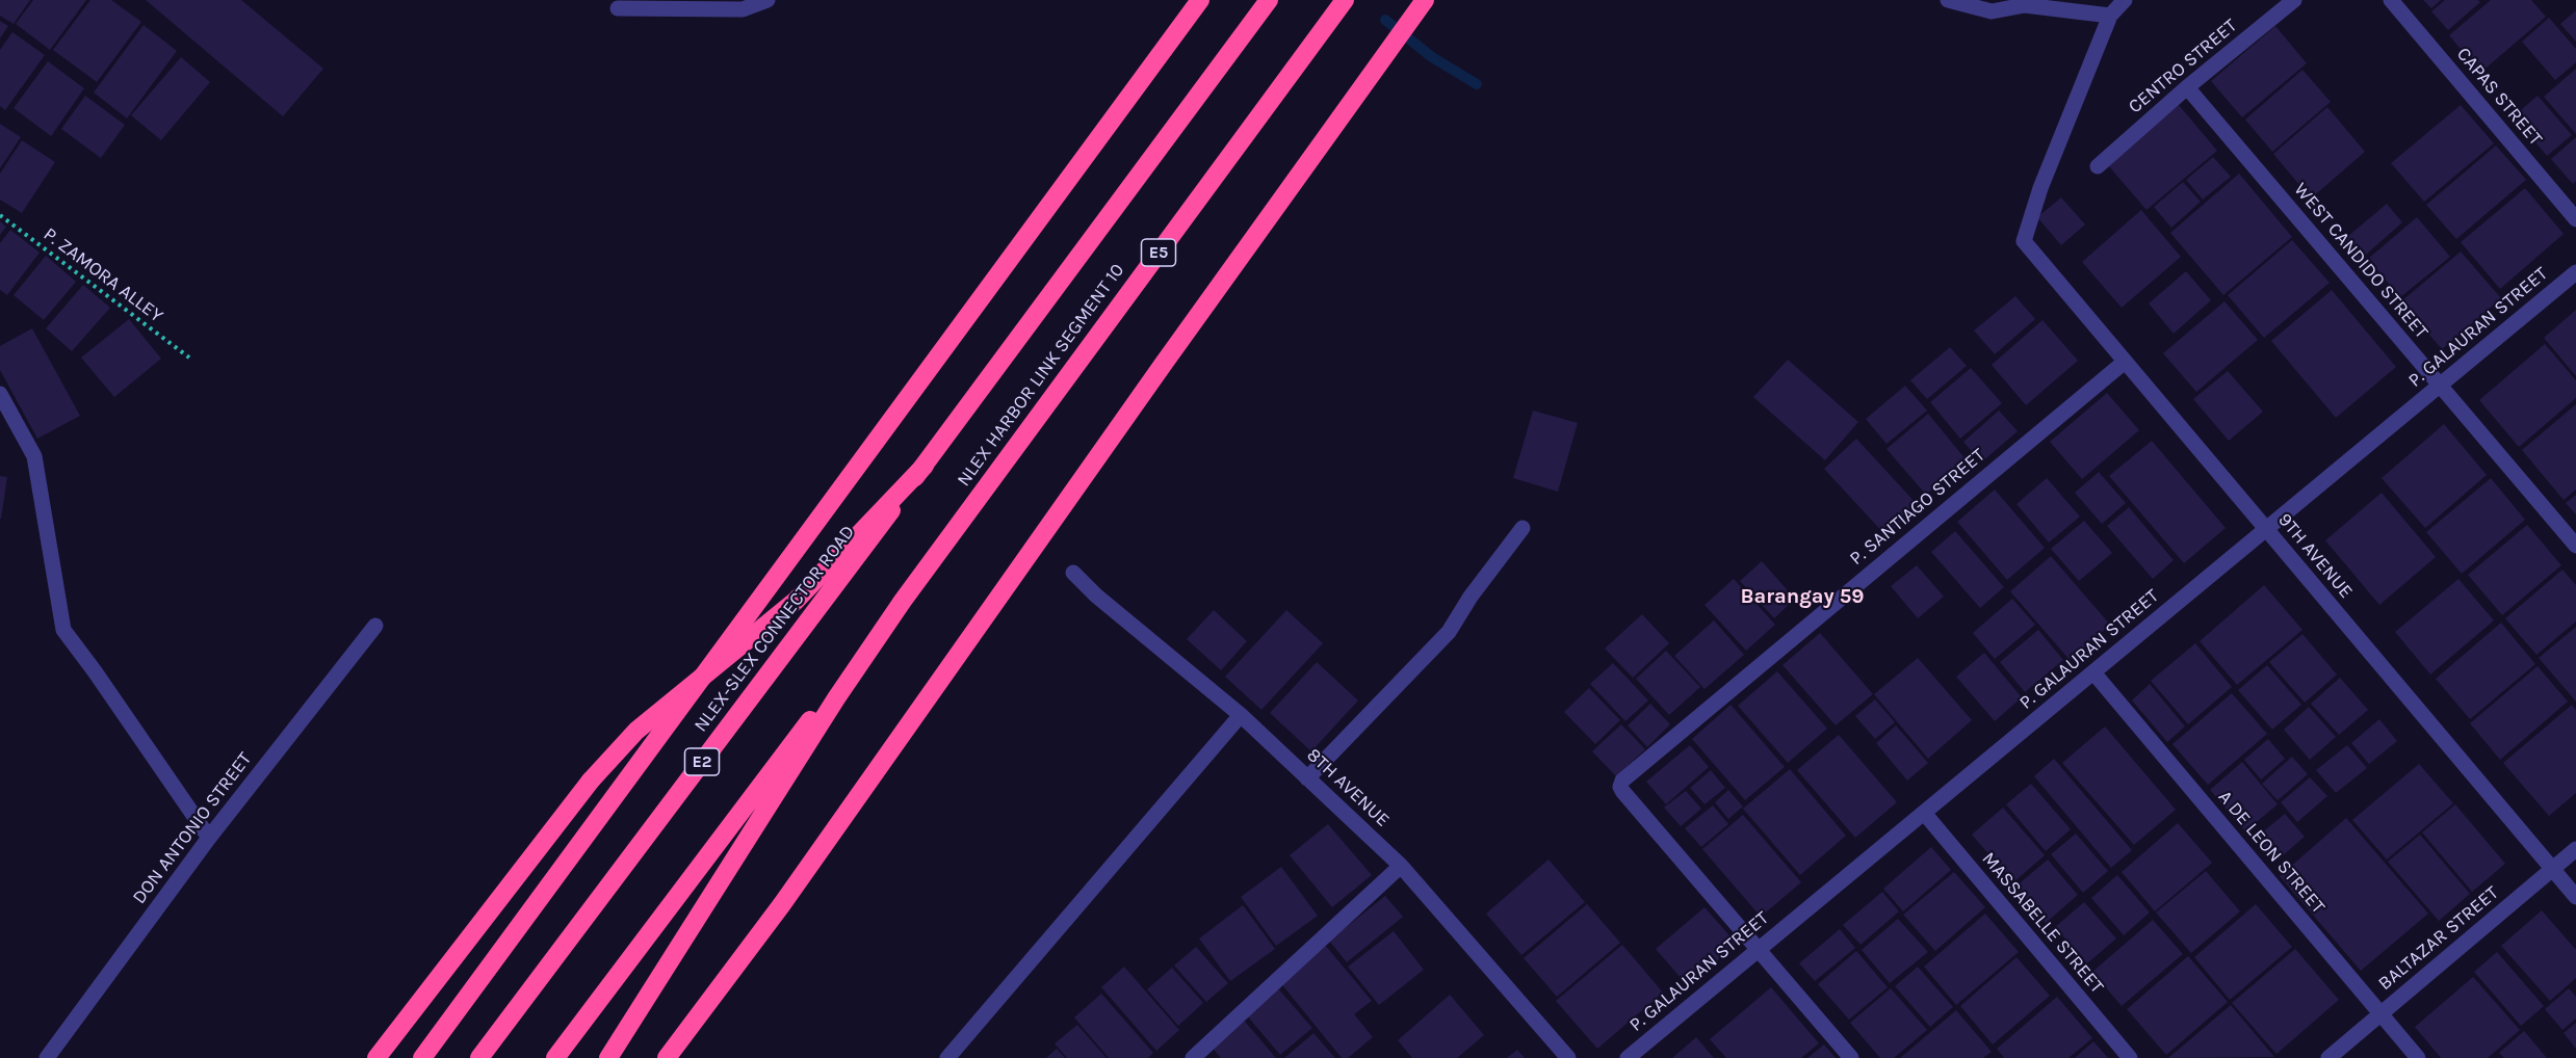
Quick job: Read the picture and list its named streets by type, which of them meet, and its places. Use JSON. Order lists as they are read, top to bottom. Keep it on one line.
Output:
{"streets":{"highway":["E5","NLEX HARBOR LINK SEGMENT 10","NLEX-SLEX CONNECTOR ROAD","E2"],"street":["CENTRO STREET","CAPAS STREET","WEST CANDIDO STREET","P. GALAURAN STREET","P. SANTIAGO STREET","9TH AVENUE","8TH AVENUE","DON ANTONIO STREET","A DE LEON STREET","MASSABELLE STREET","BALTAZAR STREET"],"path":["P. ZAMORA ALLEY"]},"crossings":[["CENTRO STREET","WEST CANDIDO STREET"],["WEST CANDIDO STREET","P. GALAURAN STREET"],["P. GALAURAN STREET","P. SANTIAGO STREET"],["P. GALAURAN STREET","9TH AVENUE"],["P. GALAURAN STREET","A DE LEON STREET"],["P. GALAURAN STREET","MASSABELLE STREET"],["NLEX HARBOR LINK SEGMENT 10","NLEX-SLEX CONNECTOR ROAD"],["P. SANTIAGO STREET","9TH AVENUE"],["9TH AVENUE","BALTAZAR STREET"],["A DE LEON STREET","BALTAZAR STREET"]],"districts":["Barangay 59"]}
